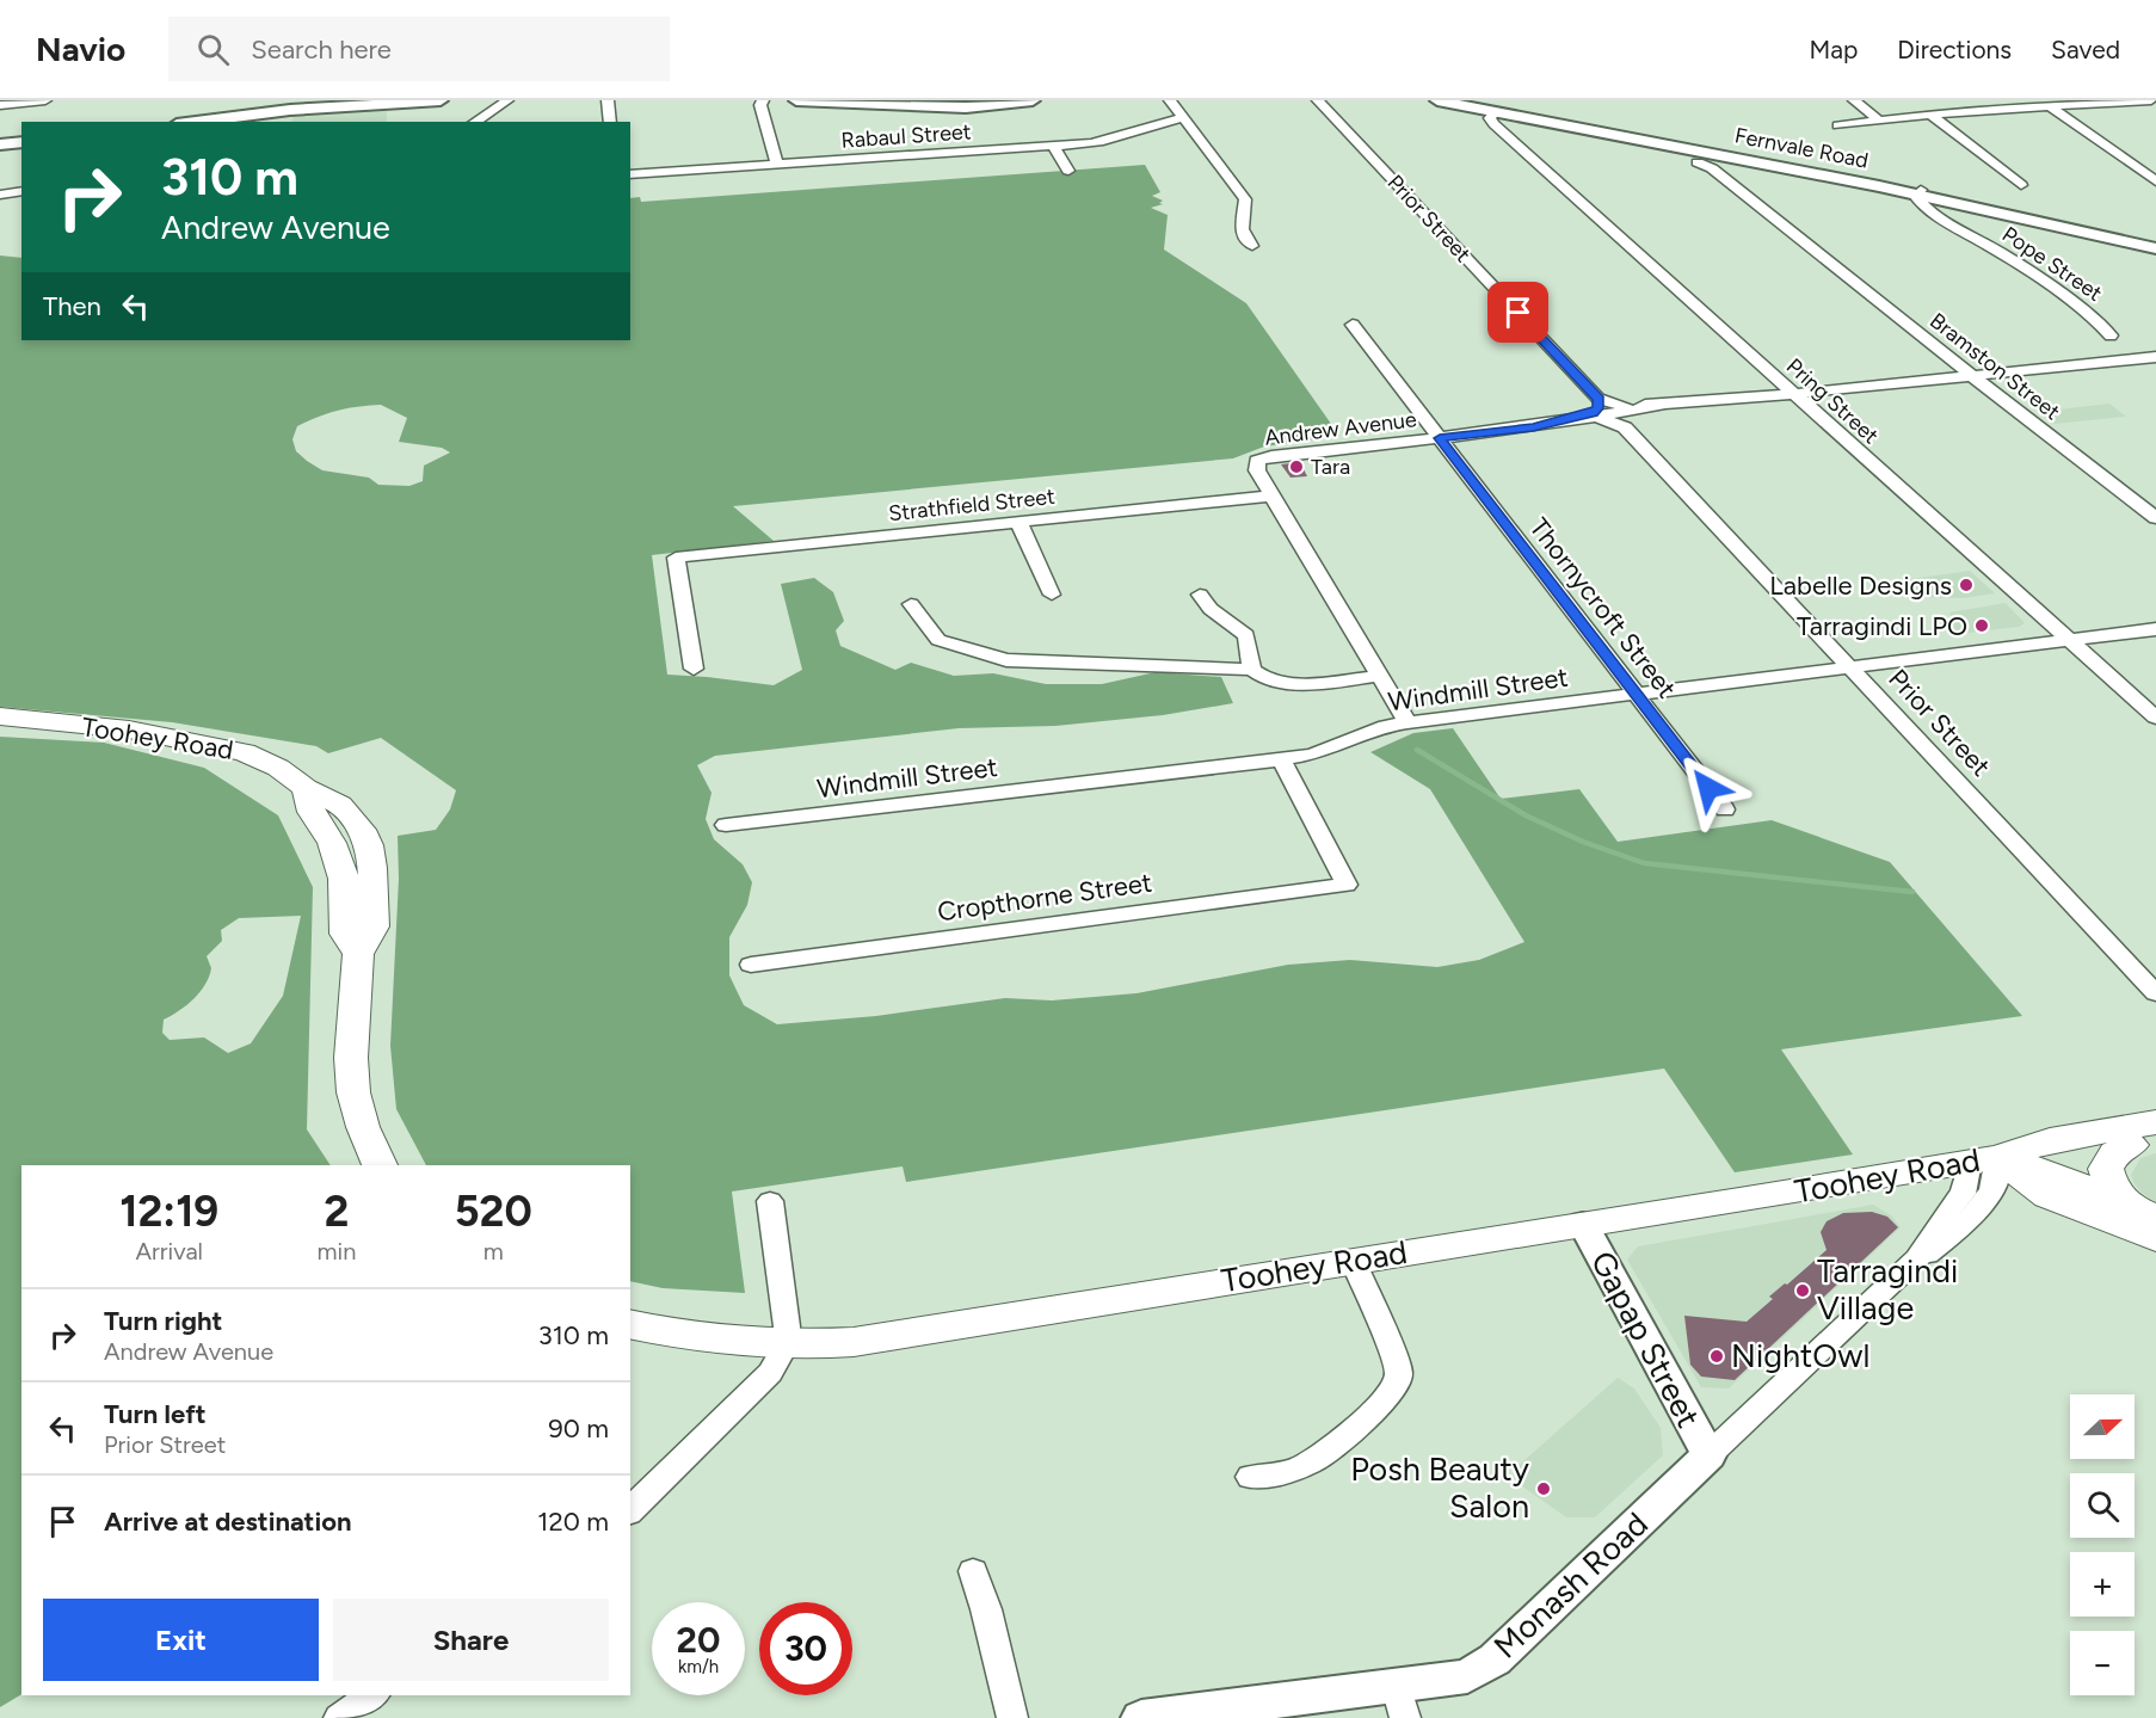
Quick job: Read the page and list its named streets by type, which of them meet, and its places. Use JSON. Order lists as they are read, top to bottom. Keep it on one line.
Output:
{"streets":{"main road":["Toohey Road"],"street":["Rabaul Street","Fernvale Road","Prior Street","Pope Street","Bramston Street","Pring Street","Andrew Avenue","Strathfield Street","Thornycroft Street","Windmill Street","Cropthorne Street","Gapap Street","Monash Road"]},"crossings":[["Fernvale Road","Pope Street"],["Fernvale Road","Pring Street"],["Prior Street","Andrew Avenue"],["Prior Street","Windmill Street"],["Pring Street","Windmill Street"],["Andrew Avenue","Strathfield Street"],["Andrew Avenue","Thornycroft Street"],["Thornycroft Street","Windmill Street"],["Windmill Street","Cropthorne Street"],["Toohey Road","Gapap Street"],["Toohey Road","Monash Road"],["Gapap Street","Monash Road"]],"places":["Tara","Labelle Designs","Tarragindi LPO","Tarragindi Village","NightOwl","Posh Beauty Salon"],"north":"right","page":{"header":"Navio","search":"Search here","nav":["Map","Directions","Saved"],"turn":["310 m","Andrew Avenue"],"then":"Then","eta":["12:19","Arrival","2","min","520","m"],"list":[{"name":"Turn right","note":"Andrew Avenue","value":"310 m"},{"name":"Turn left","note":"Prior Street","value":"90 m"},{"name":"Arrive at destination","value":"120 m"}],"map_buttons":["+","−"],"buttons":["Exit","Share"],"speed":"20 km/h","limit":"30"}}
